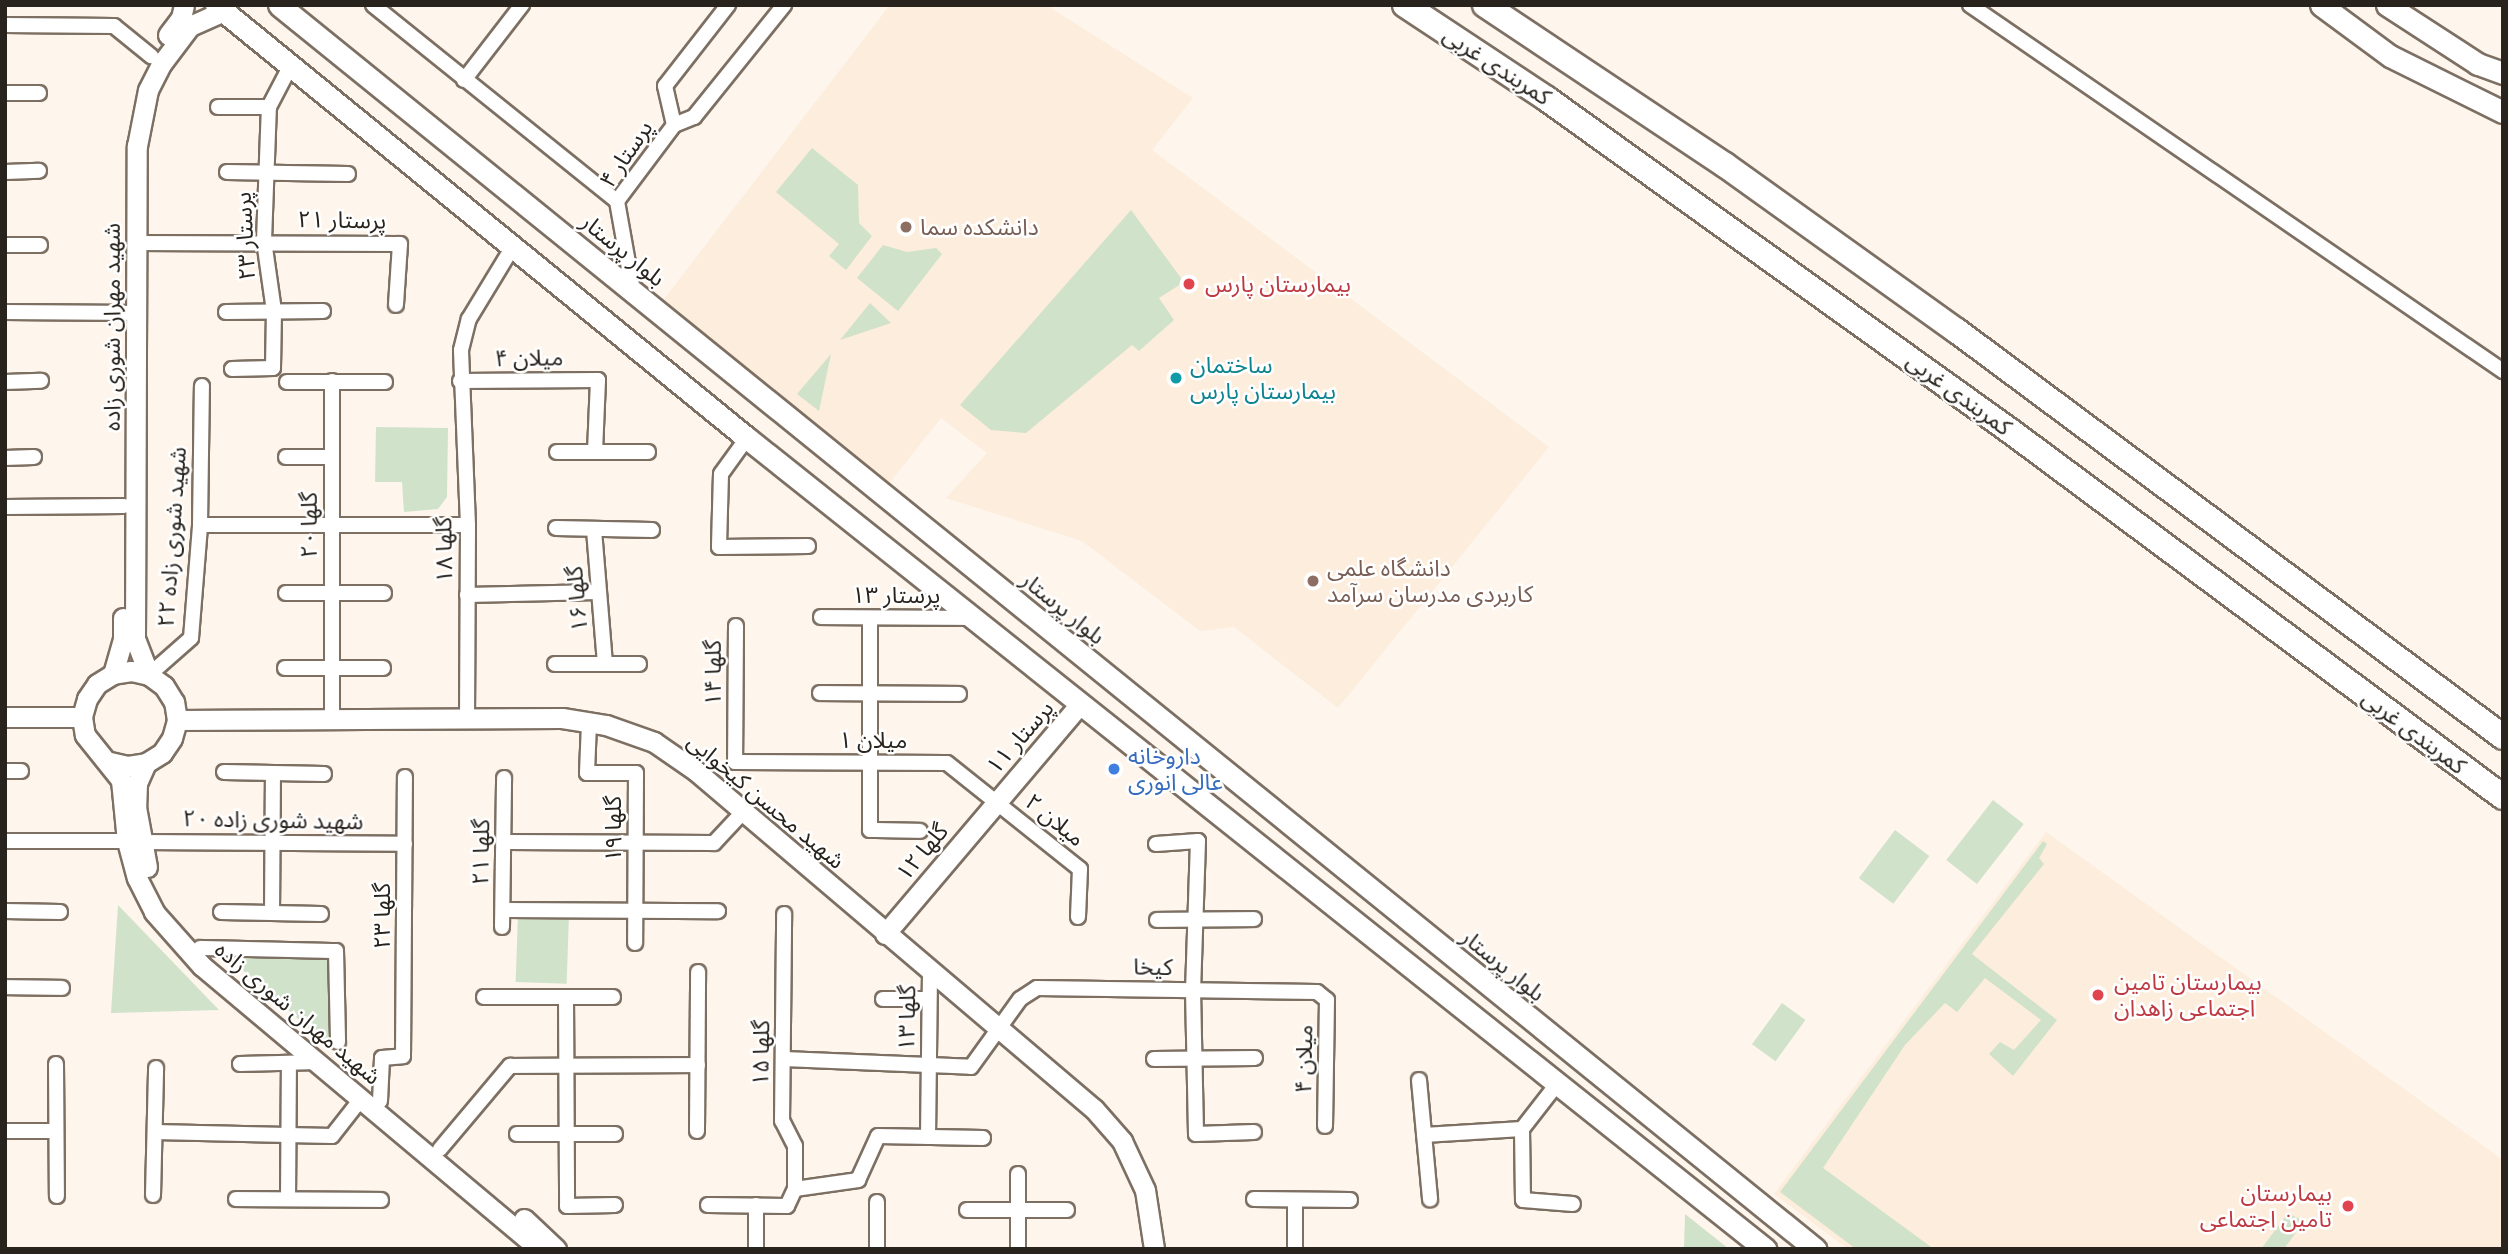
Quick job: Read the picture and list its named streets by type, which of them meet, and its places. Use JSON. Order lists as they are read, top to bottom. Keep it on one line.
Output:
{"streets":{"highway":["کمربندی غربی"],"main road":["بلوار پرستار"],"street":["پرستار ۴","پرستار ۲۱","پرستار ۲۳","شهید مهران شوری زاده","میلان ۴","گلها ۲۰","شهید شوری زاده ۲۲","گلها ۱۸","پرستار ۱۳","گلها ۱۶","گلها ۱۴","پرستار ۱۱","میلان ۱","شهید محسن کیخوایی","شهید شوری زاده ۲۰","میلان ۲","گلها ۱۹","گلها ۲۱","گلها ۱۲","گلها ۲۳","کیخا","گلها ۱۳","گلها ۱۵"]},"crossings":[["پرستار ۴","بلوار پرستار"],["پرستار ۲۱","پرستار ۲۳"],["شهید مهران شوری زاده","شهید شوری زاده ۲۲"],["شهید مهران شوری زاده","شهید محسن کیخوایی"],["شهید مهران شوری زاده","شهید شوری زاده ۲۰"],["شهید مهران شوری زاده","گلها ۲۳"],["میلان ۴","گلها ۱۸"],["میلان ۴","کیخا"],["گلها ۲۰","شهید محسن کیخوایی"],["شهید شوری زاده ۲۲","شهید محسن کیخوایی"],["گلها ۱۸","شهید محسن کیخوایی"],["گلها ۱۴","میلان ۱"],["پرستار ۱۱","میلان ۱"],["پرستار ۱۱","میلان ۲"],["پرستار ۱۱","گلها ۱۲"],["میلان ۱","میلان ۲"],["میلان ۱","گلها ۱۲"],["شهید محسن کیخوایی","گلها ۱۹"],["شهید محسن کیخوایی","گلها ۱۲"],["شهید محسن کیخوایی","کیخا"],["شهید محسن کیخوایی","گلها ۱۳"],["شهید شوری زاده ۲۰","گلها ۲۳"],["میلان ۲","گلها ۱۲"],["کیخا","گلها ۱۳"]],"places":["دانشکده سما","بیمارستان پارس","ساختمان بیمارستان پارس","دانشگاه علمی کاربردی مدرسان سرآمد","داروخانه عالی انوری","بیمارستان تامین اجتماعی زاهدان","بیمارستان تامین اجتماعی"]}
